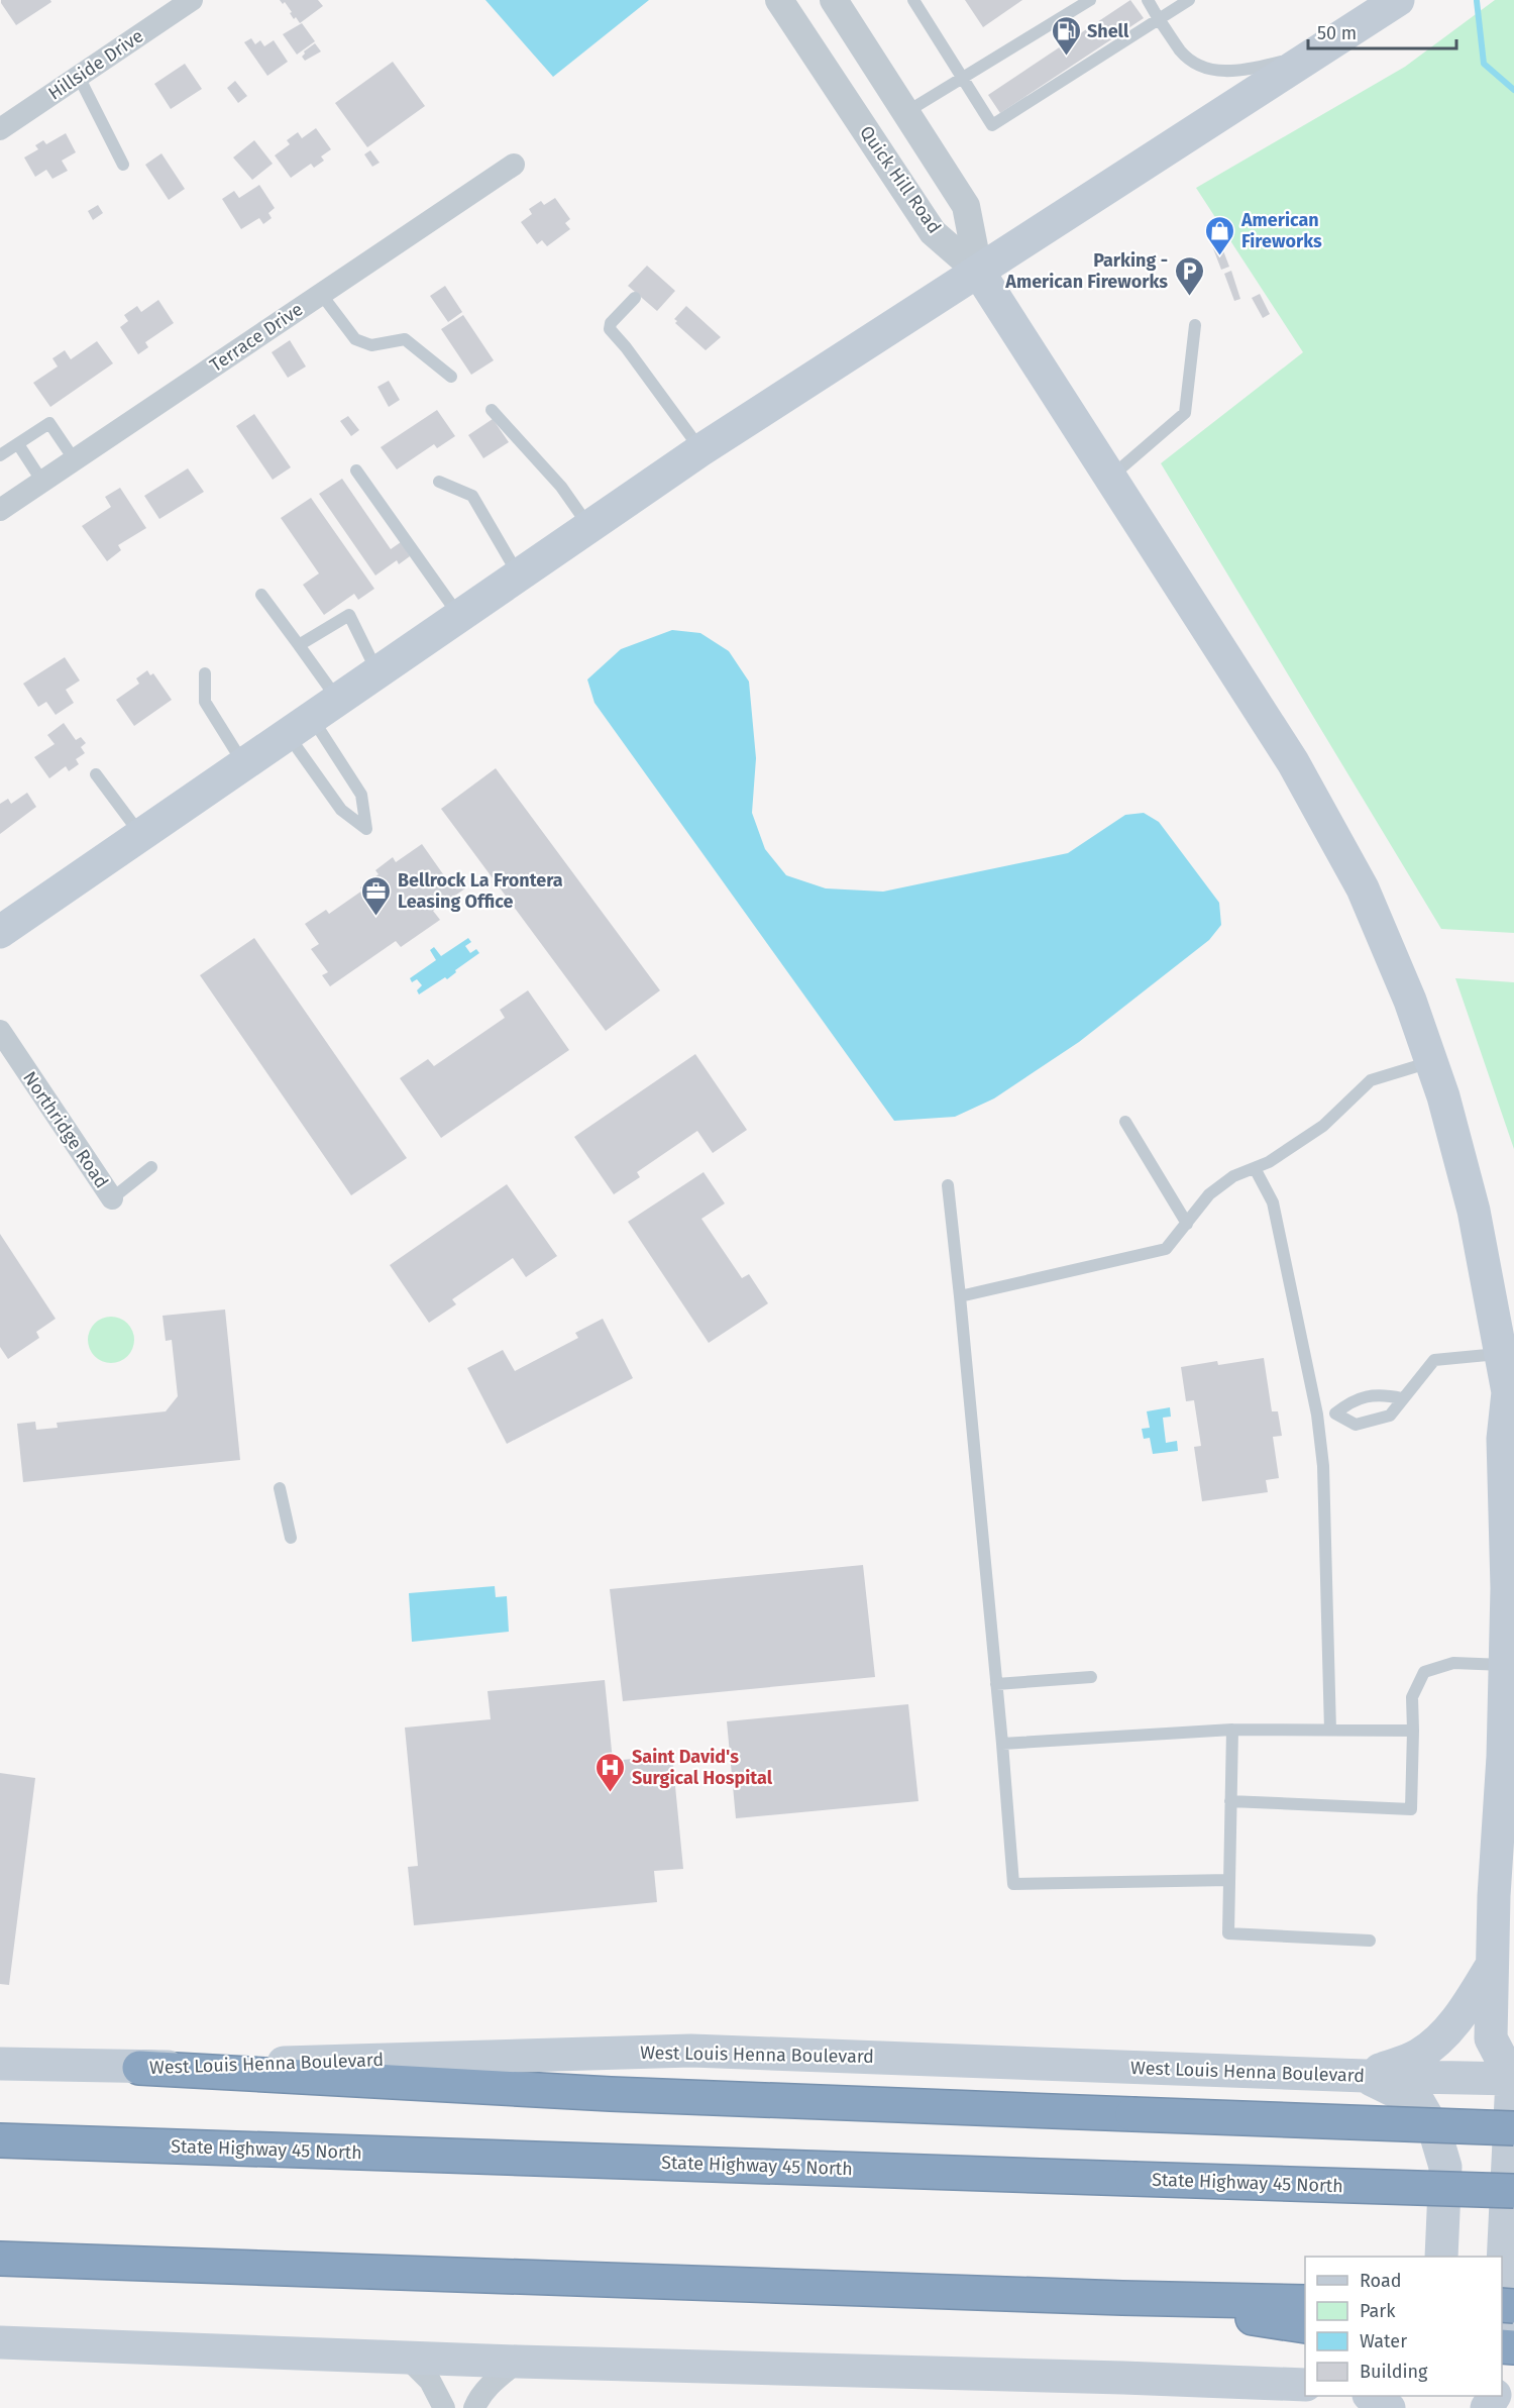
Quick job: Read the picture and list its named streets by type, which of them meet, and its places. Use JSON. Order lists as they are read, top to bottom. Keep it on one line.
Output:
{"streets":{"highway":["State Highway 45 North"],"main road":["West Louis Henna Boulevard"],"street":["Hillside Drive","Quick Hill Road","Terrace Drive","Northridge Road"]},"places":{"fuel station":["Shell"],"shop":["American Fireworks"],"parking":["Parking - American Fireworks"],"office":["Bellrock La Frontera Leasing Office"],"hospital":["Saint David's Surgical Hospital"]},"legend":["Road","Park","Water","Building"],"scale_bar":"50 m"}
